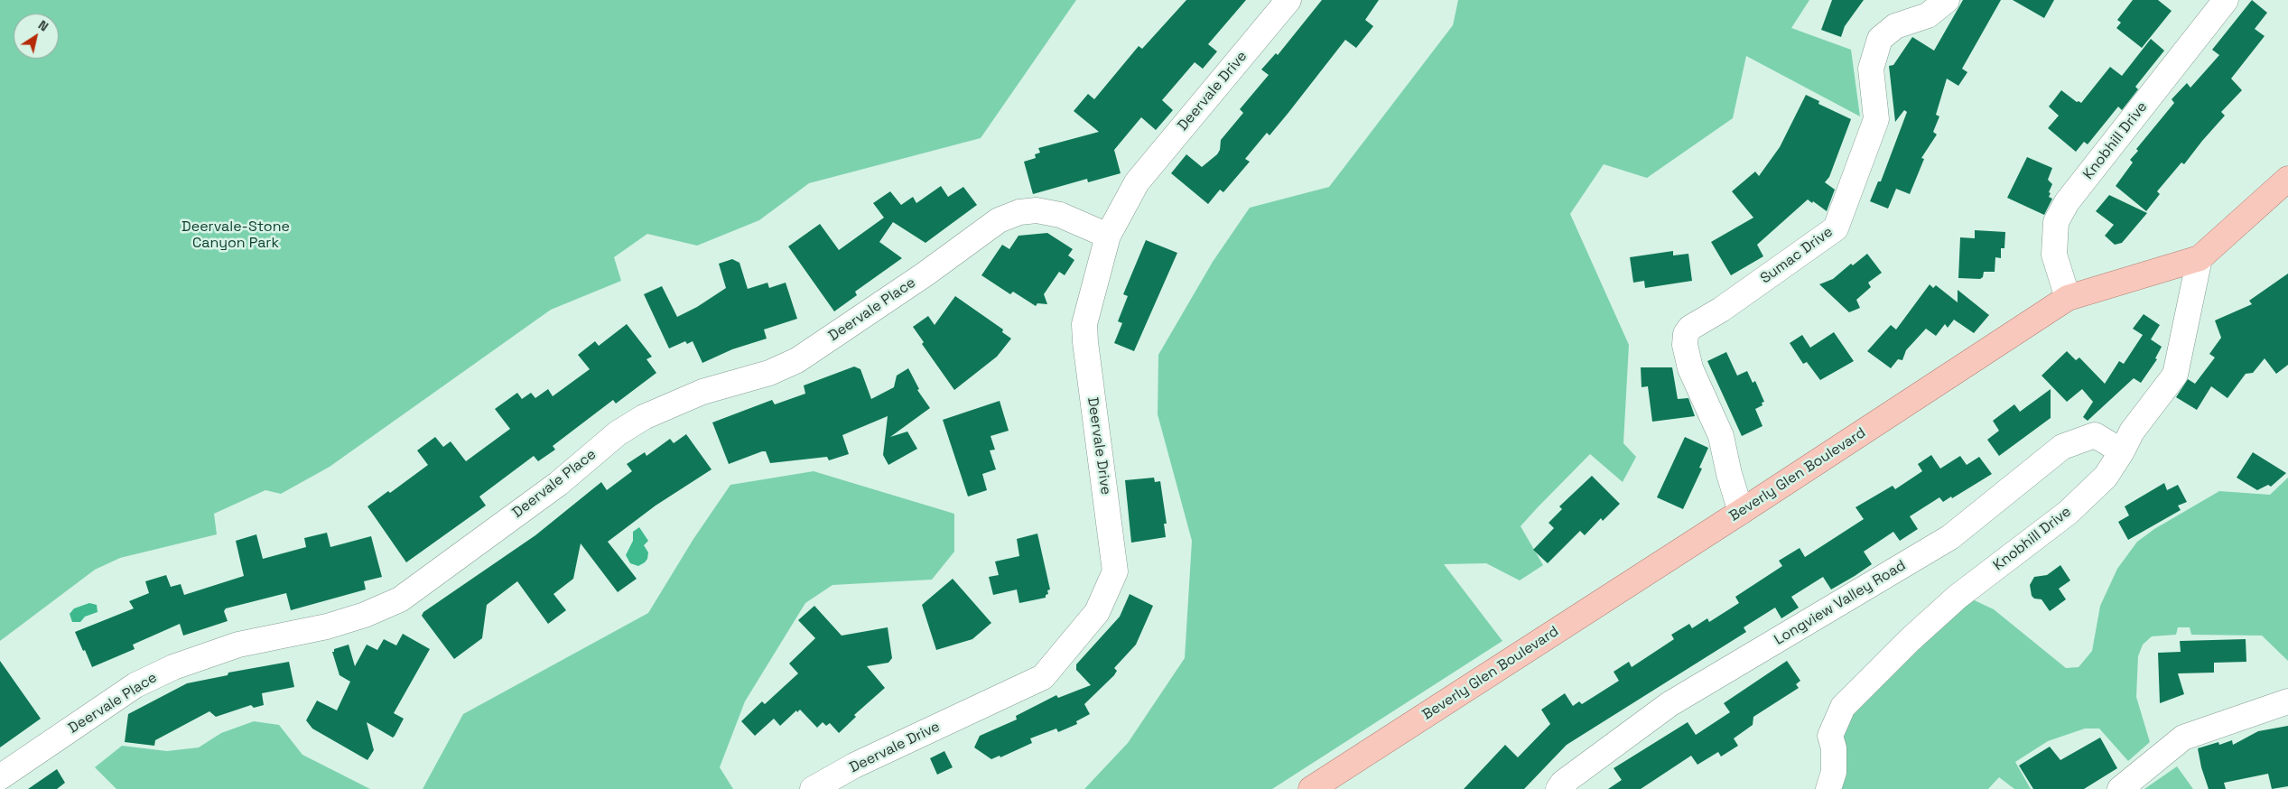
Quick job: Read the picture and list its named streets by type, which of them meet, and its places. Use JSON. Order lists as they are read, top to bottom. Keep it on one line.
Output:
{"streets":{"main road":["Beverly Glen Boulevard"],"street":["Deervale Drive","Knobhill Drive","Sumac Drive","Deervale Place","Longview Valley Road"]},"crossings":[["Deervale Drive","Deervale Place"],["Knobhill Drive","Beverly Glen Boulevard"],["Knobhill Drive","Longview Valley Road"],["Sumac Drive","Beverly Glen Boulevard"]],"parks":["Deervale-Stone Canyon Park"],"north":"top right"}
